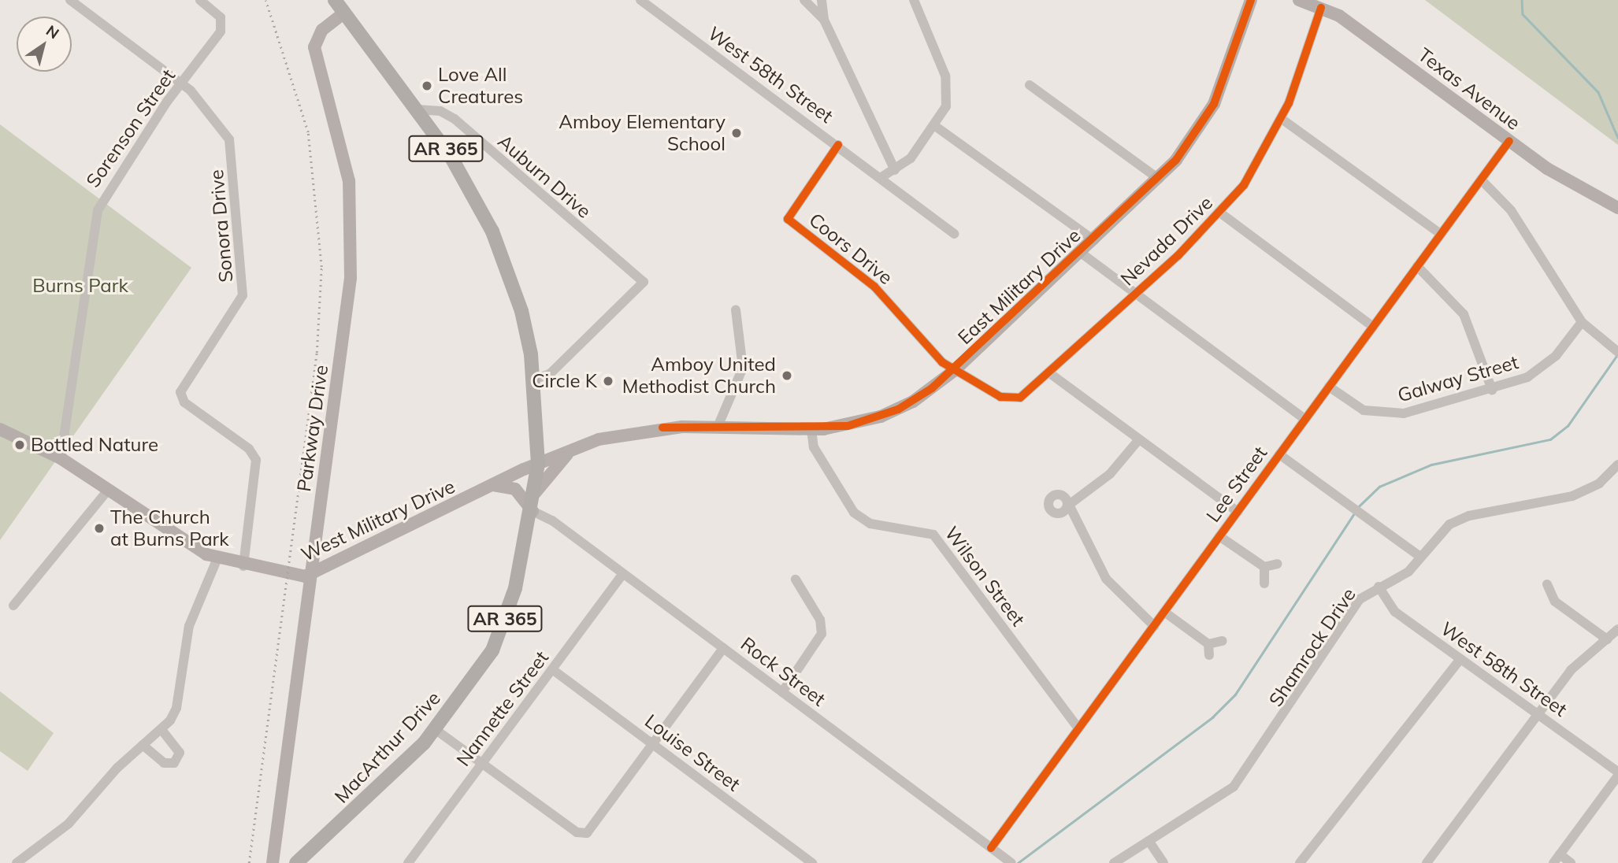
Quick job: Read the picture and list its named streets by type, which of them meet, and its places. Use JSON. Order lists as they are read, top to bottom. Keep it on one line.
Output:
{"streets":{"main road":["AR 365","MacArthur Drive"],"street":["West 58th Street","Texas Avenue","Sorenson Street","Auburn Drive","Sonora Drive","Nevada Drive","Coors Drive","East Military Drive","Galway Street","Parkway Drive","Lee Street","West Military Drive","Wilson Street","Shamrock Drive","Rock Street","Nannette Street","Louise Street"]},"crossings":[["West 58th Street","Coors Drive"],["West 58th Street","Shamrock Drive"],["Texas Avenue","Nevada Drive"],["Texas Avenue","Lee Street"],["Sorenson Street","Sonora Drive"],["Sorenson Street","West Military Drive"],["Auburn Drive","MacArthur Drive"],["Sonora Drive","West Military Drive"],["Nevada Drive","Coors Drive"],["Nevada Drive","East Military Drive"],["Coors Drive","East Military Drive"],["East Military Drive","West Military Drive"],["East Military Drive","Wilson Street"],["East Military Drive","MacArthur Drive"],["Galway Street","Lee Street"],["Parkway Drive","West Military Drive"],["Parkway Drive","MacArthur Drive"],["Lee Street","Wilson Street"],["Lee Street","Rock Street"],["West Military Drive","MacArthur Drive"],["Rock Street","Nannette Street"],["Rock Street","MacArthur Drive"],["Nannette Street","Louise Street"]],"parks":["Burns Park"],"places":["Love All Creatures","Amboy Elementary School","Amboy United Methodist Church","Circle K","Bottled Nature","The Church at Burns Park"],"north":"top right"}
